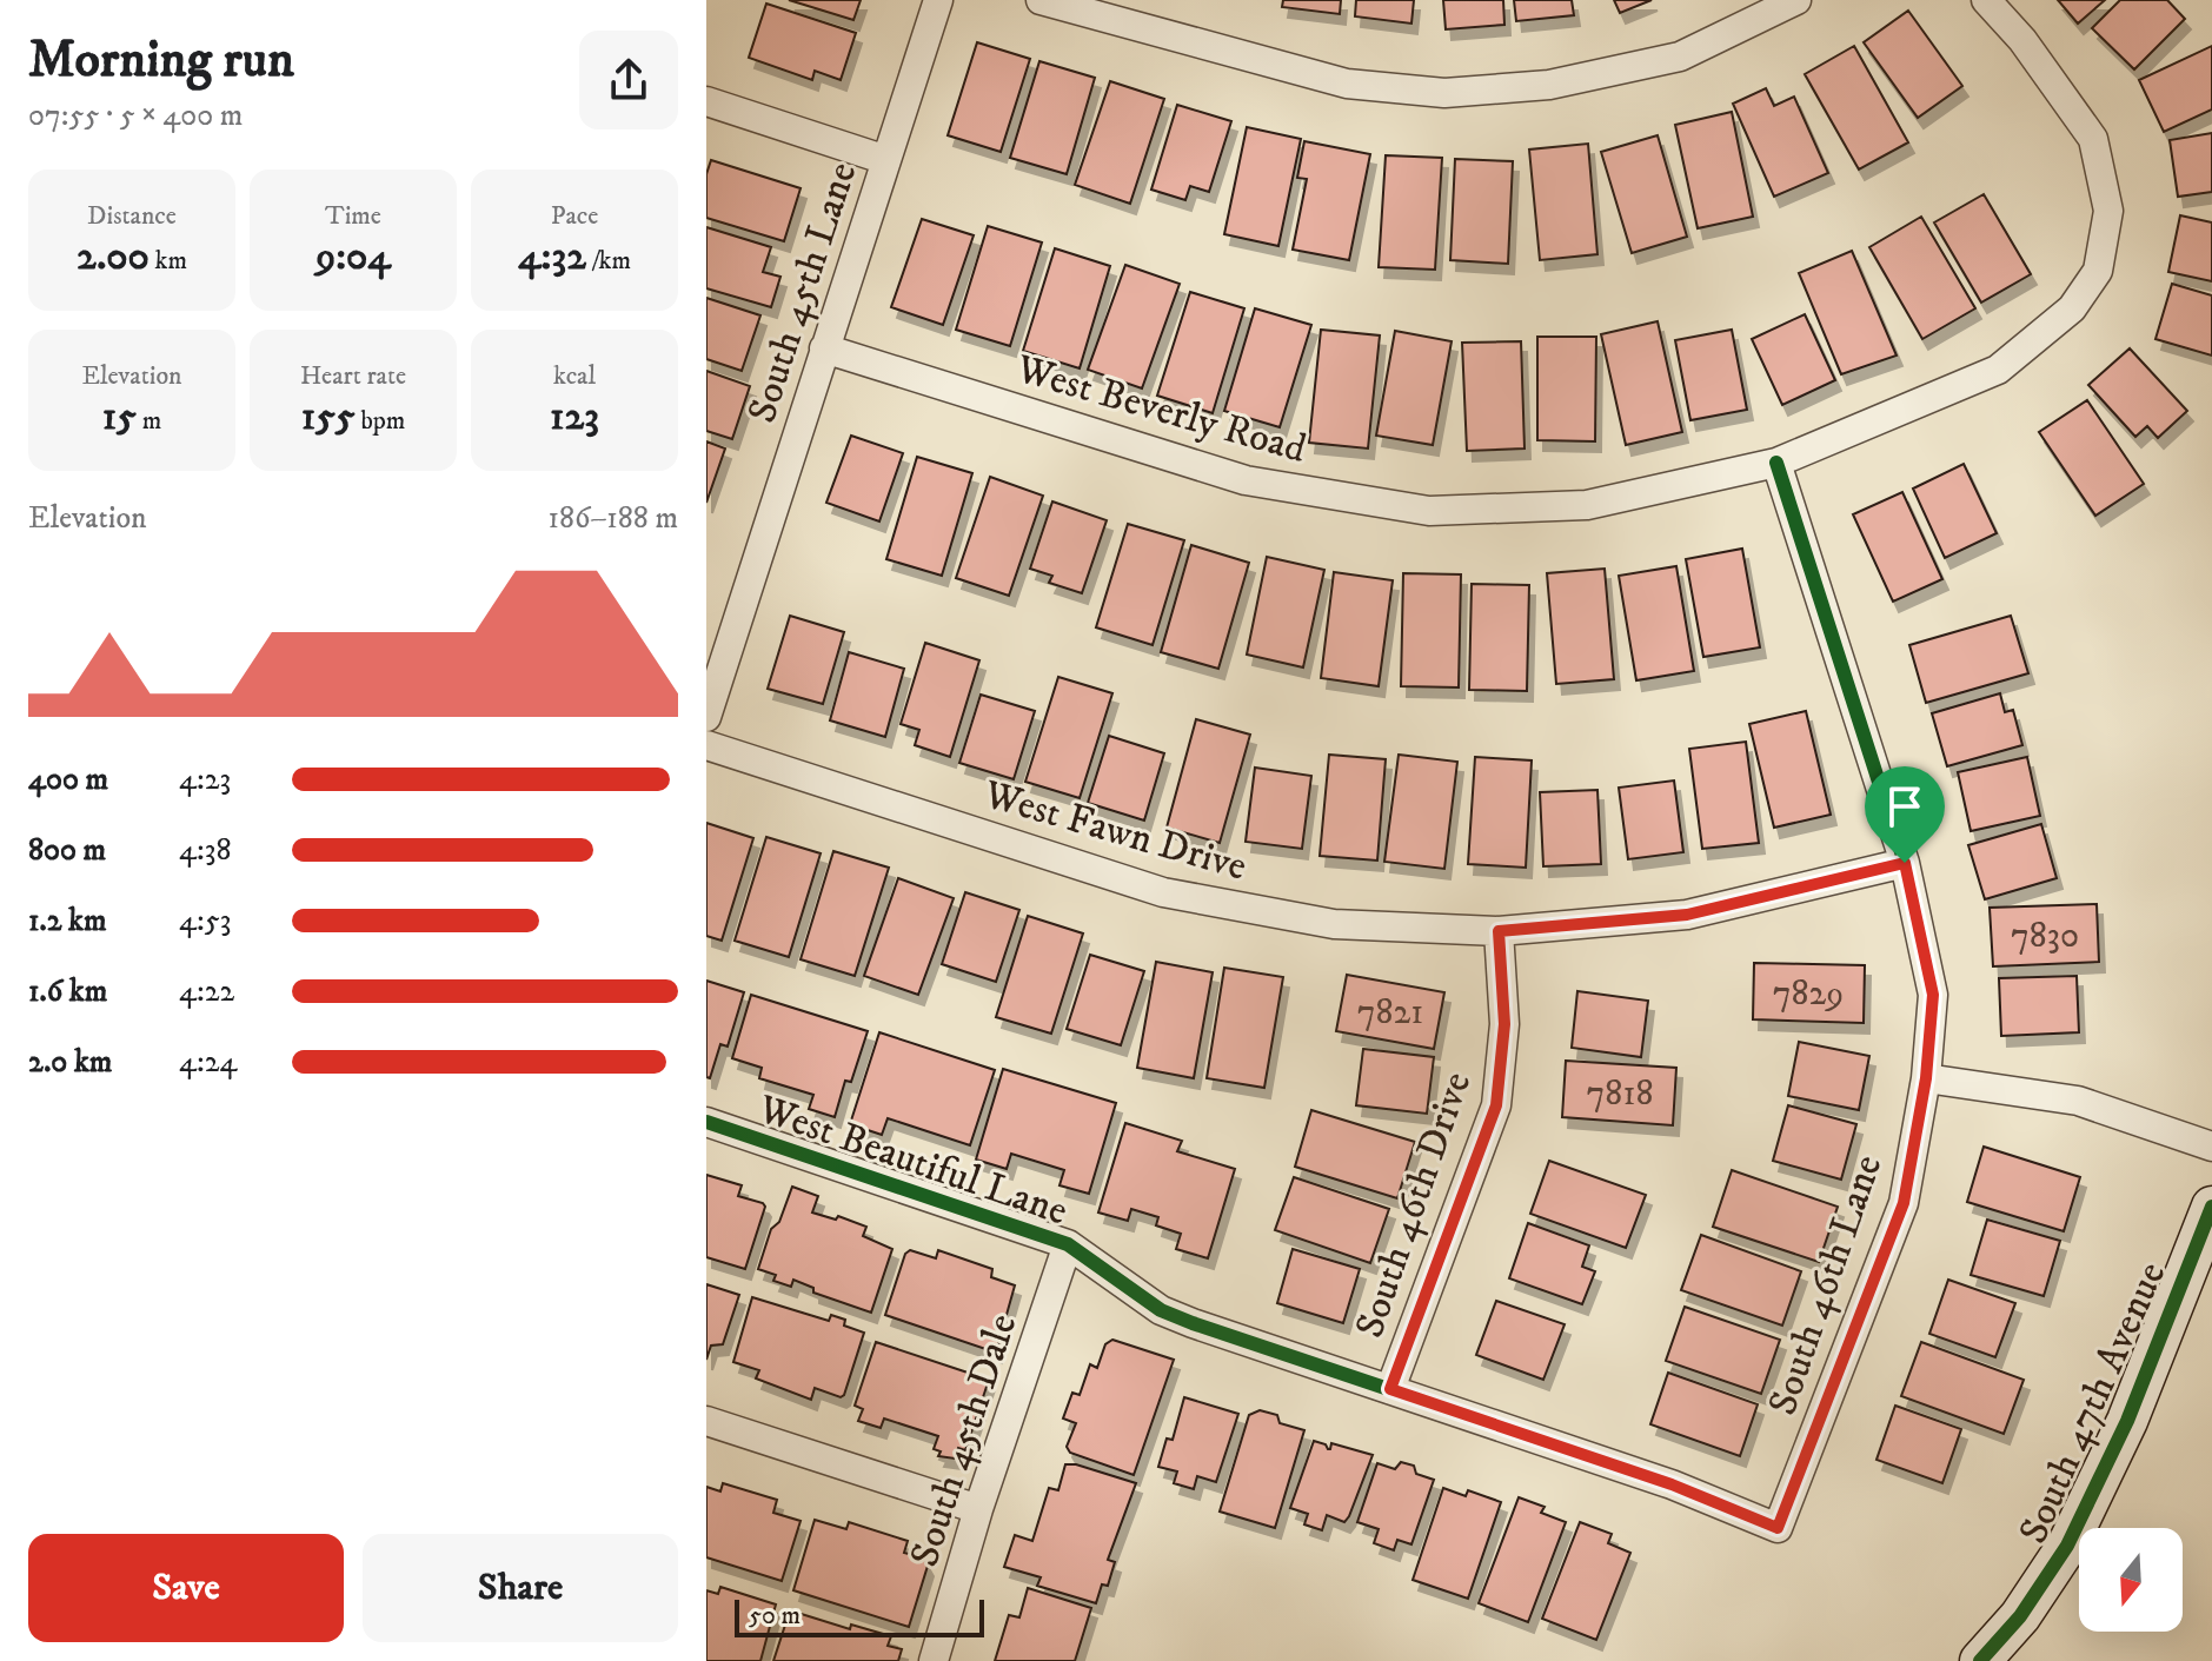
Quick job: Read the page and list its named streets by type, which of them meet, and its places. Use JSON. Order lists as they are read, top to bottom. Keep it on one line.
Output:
{"streets":{"street":["South 45th Lane","West Beverly Road","West Fawn Drive","West Beautiful Lane","South 46th Drive","South 46th Lane","South 47th Avenue","South 45th Dale"]},"crossings":[["South 45th Lane","West Beverly Road"],["West Beverly Road","South 46th Lane"],["West Fawn Drive","South 46th Drive"],["West Fawn Drive","South 46th Lane"],["West Beautiful Lane","South 46th Drive"],["West Beautiful Lane","South 46th Lane"],["West Beautiful Lane","South 45th Dale"]],"house_numbers":["7830","7829","7821","7818"],"scale_bar":"50 m","north":"bottom","page":{"heading":["Morning run","07:55 · 5 × 400 m"],"stats":[["Distance","2.00 km"],["Time","9:04"],["Pace","4:32 /km"],["Elevation","15 m"],["Heart rate","155 bpm"],["kcal","123"]],"chart":["Elevation","186–188 m"],"list":[{"name":"400 m","note":"4:23"},{"name":"800 m","note":"4:38"},{"name":"1.2 km","note":"4:53"},{"name":"1.6 km","note":"4:22"},{"name":"2.0 km","note":"4:24"}],"buttons":["Save","Share"],"scale":"50 m"}}
